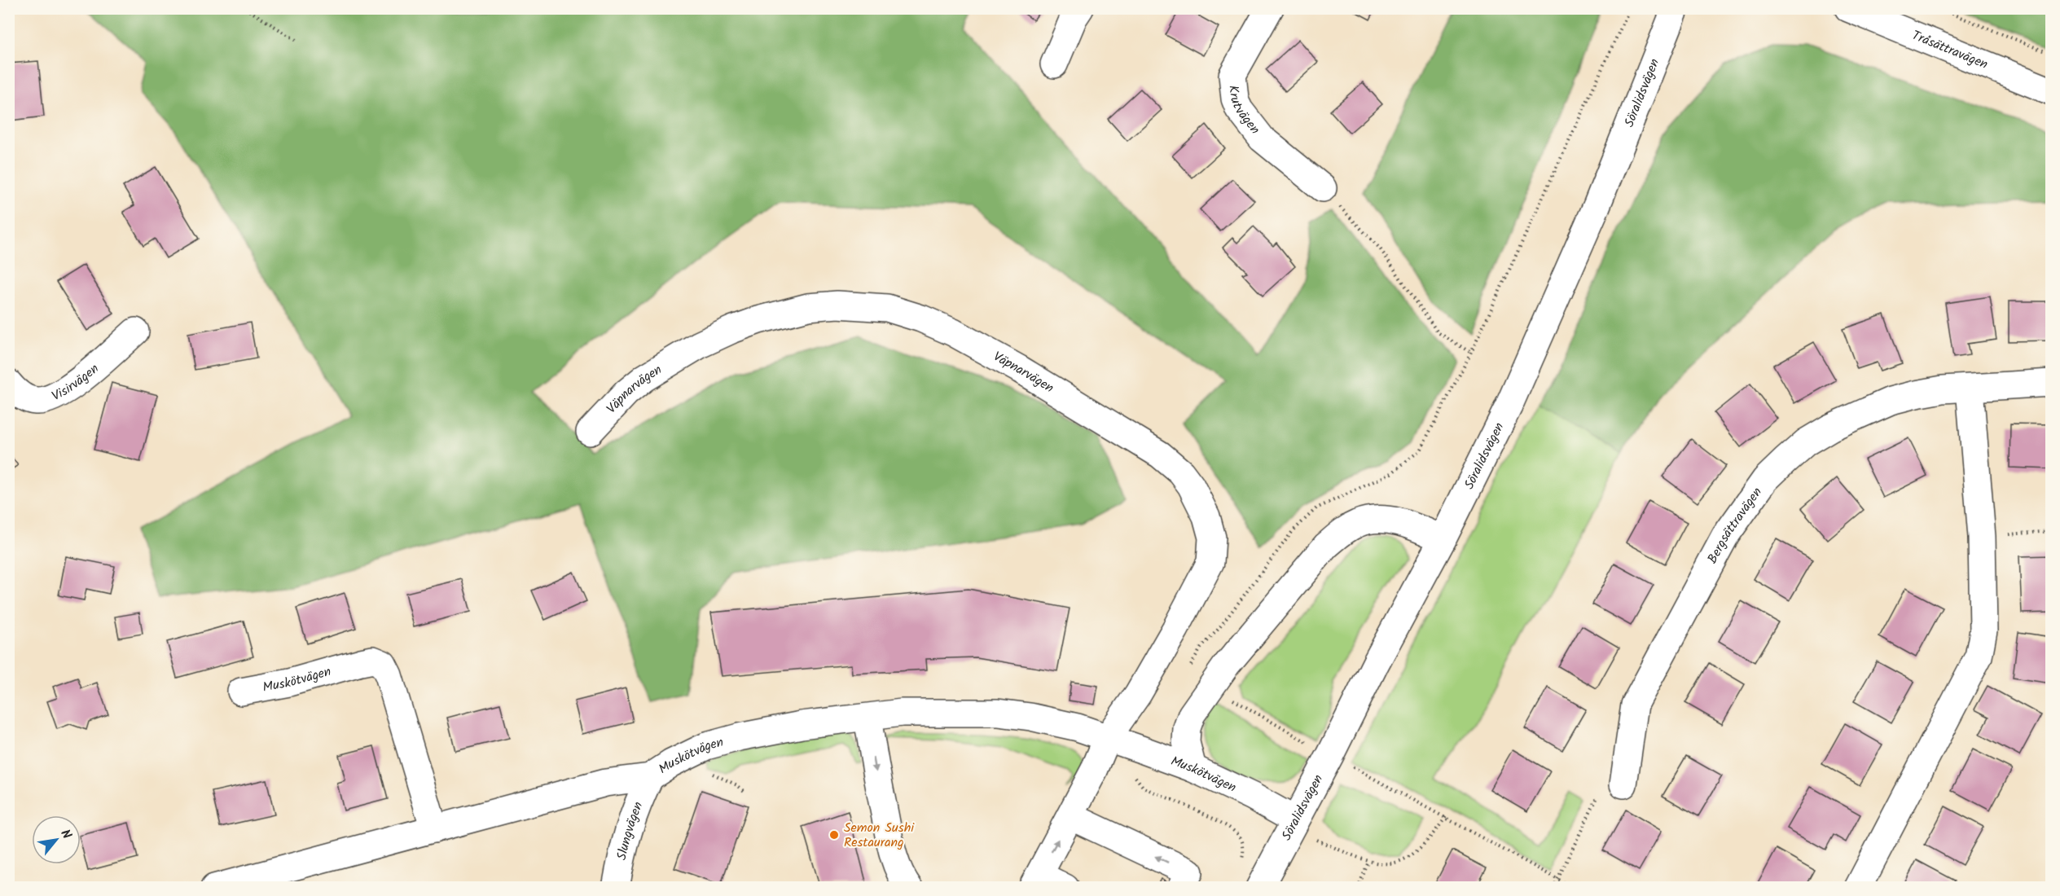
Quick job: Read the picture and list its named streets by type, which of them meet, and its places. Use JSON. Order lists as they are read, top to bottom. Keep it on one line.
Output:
{"streets":{"street":["Tråsättravägen","Söralidsvägen","Krutvägen","Väpnarvägen","Visirvägen","Bergsättravägen","Muskötvägen","Slungvägen"]},"crossings":[["Söralidsvägen","Muskötvägen"],["Väpnarvägen","Muskötvägen"],["Muskötvägen","Slungvägen"]],"places":["Semon Sushi Restaurang"],"north":"top right"}
